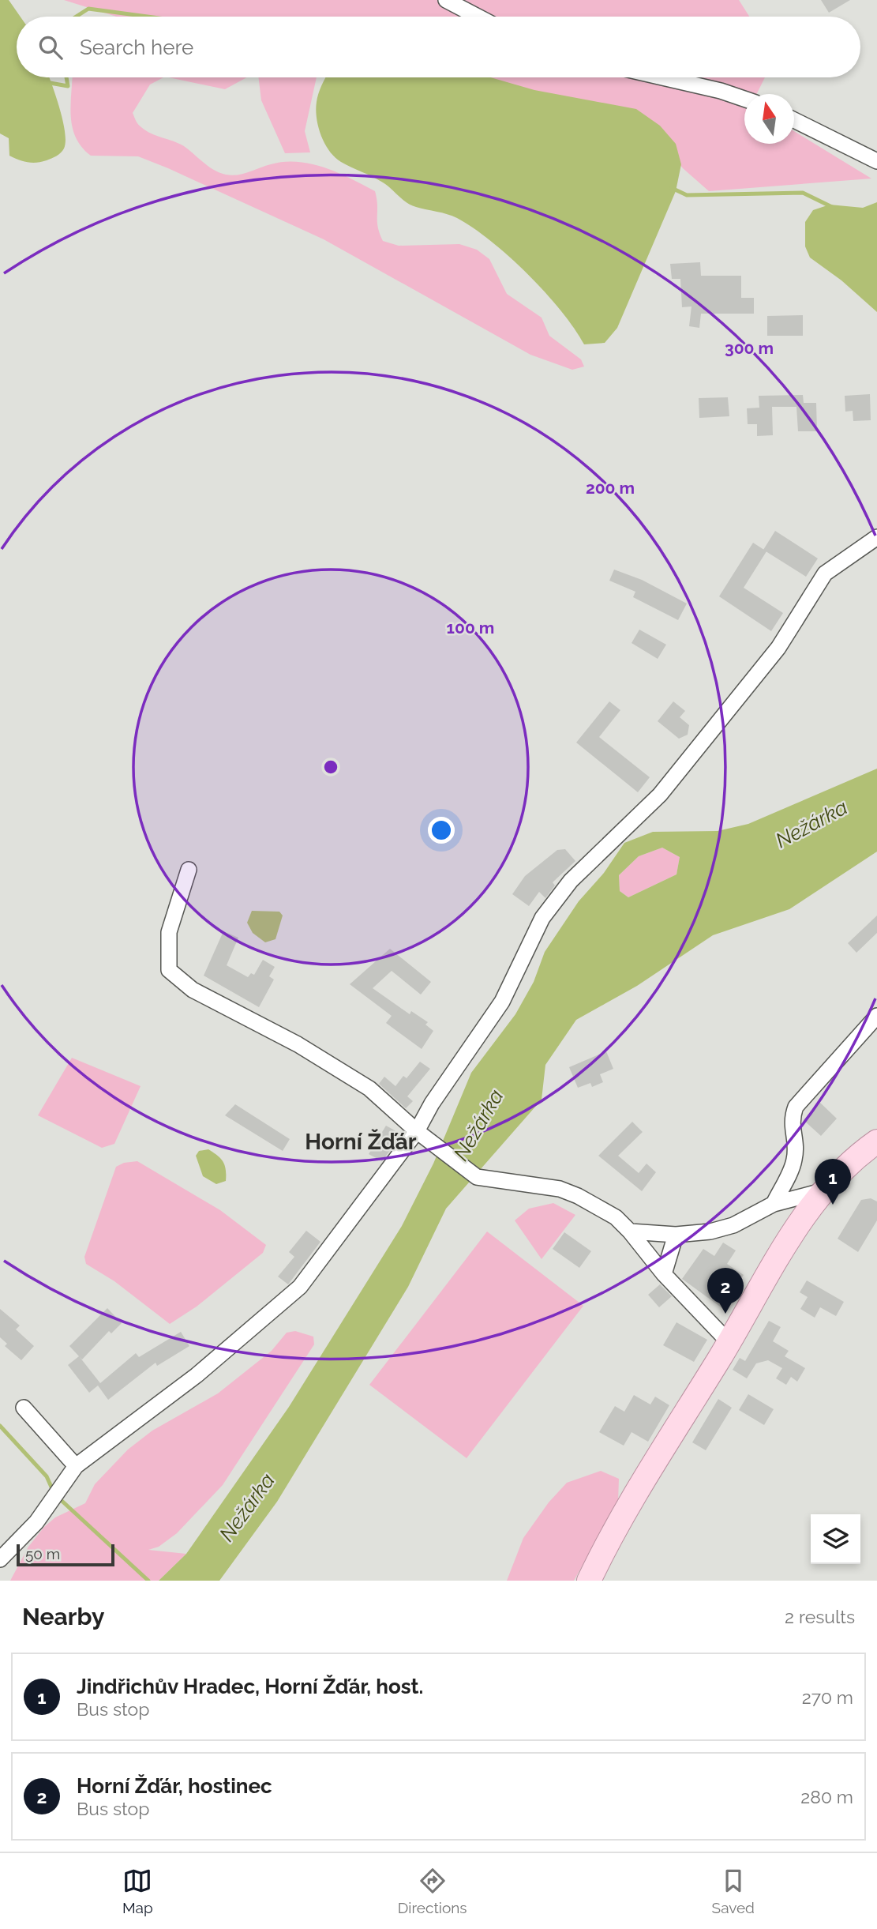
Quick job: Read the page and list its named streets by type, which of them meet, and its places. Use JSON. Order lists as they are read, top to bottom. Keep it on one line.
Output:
{"districts":["Horní Žďár"],"water":["Nežárka"],"scale_bar":"50 m","north":"top","page":{"search":"Search here","pins":["1","2"],"scale":"50 m","heading":["Nearby","2 results"],"list":[{"mark":"1","name":"Jindřichův Hradec, Horní Žďár, host.","note":"Bus stop","value":"270 m"},{"mark":"2","name":"Horní Žďár, hostinec","note":"Bus stop","value":"280 m"}],"nav":["Map","Directions","Saved"]},"rings":["300 m","200 m","100 m"]}
